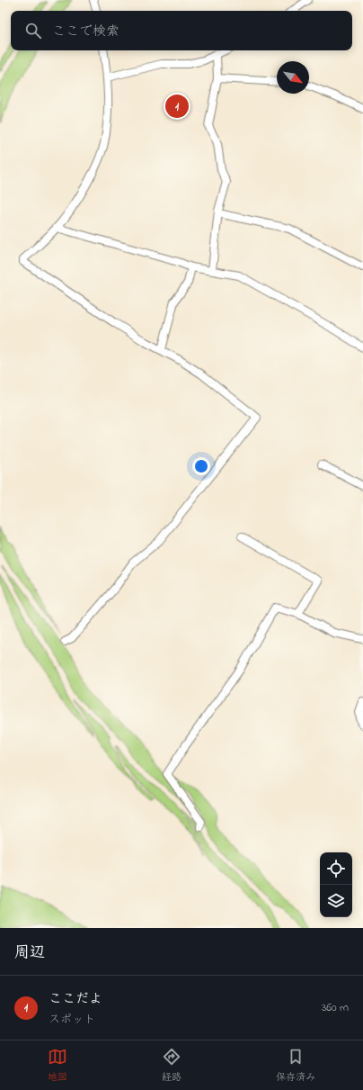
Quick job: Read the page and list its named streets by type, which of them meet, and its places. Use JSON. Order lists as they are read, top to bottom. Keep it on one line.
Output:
{"north":"bottom right","page":{"search":"ここで検索","pins":"1","heading":"周辺","list":[{"mark":"1","name":"ここだよ","note":"スポット","value":"360 m"}],"nav":["地図","経路","保存済み"]}}
